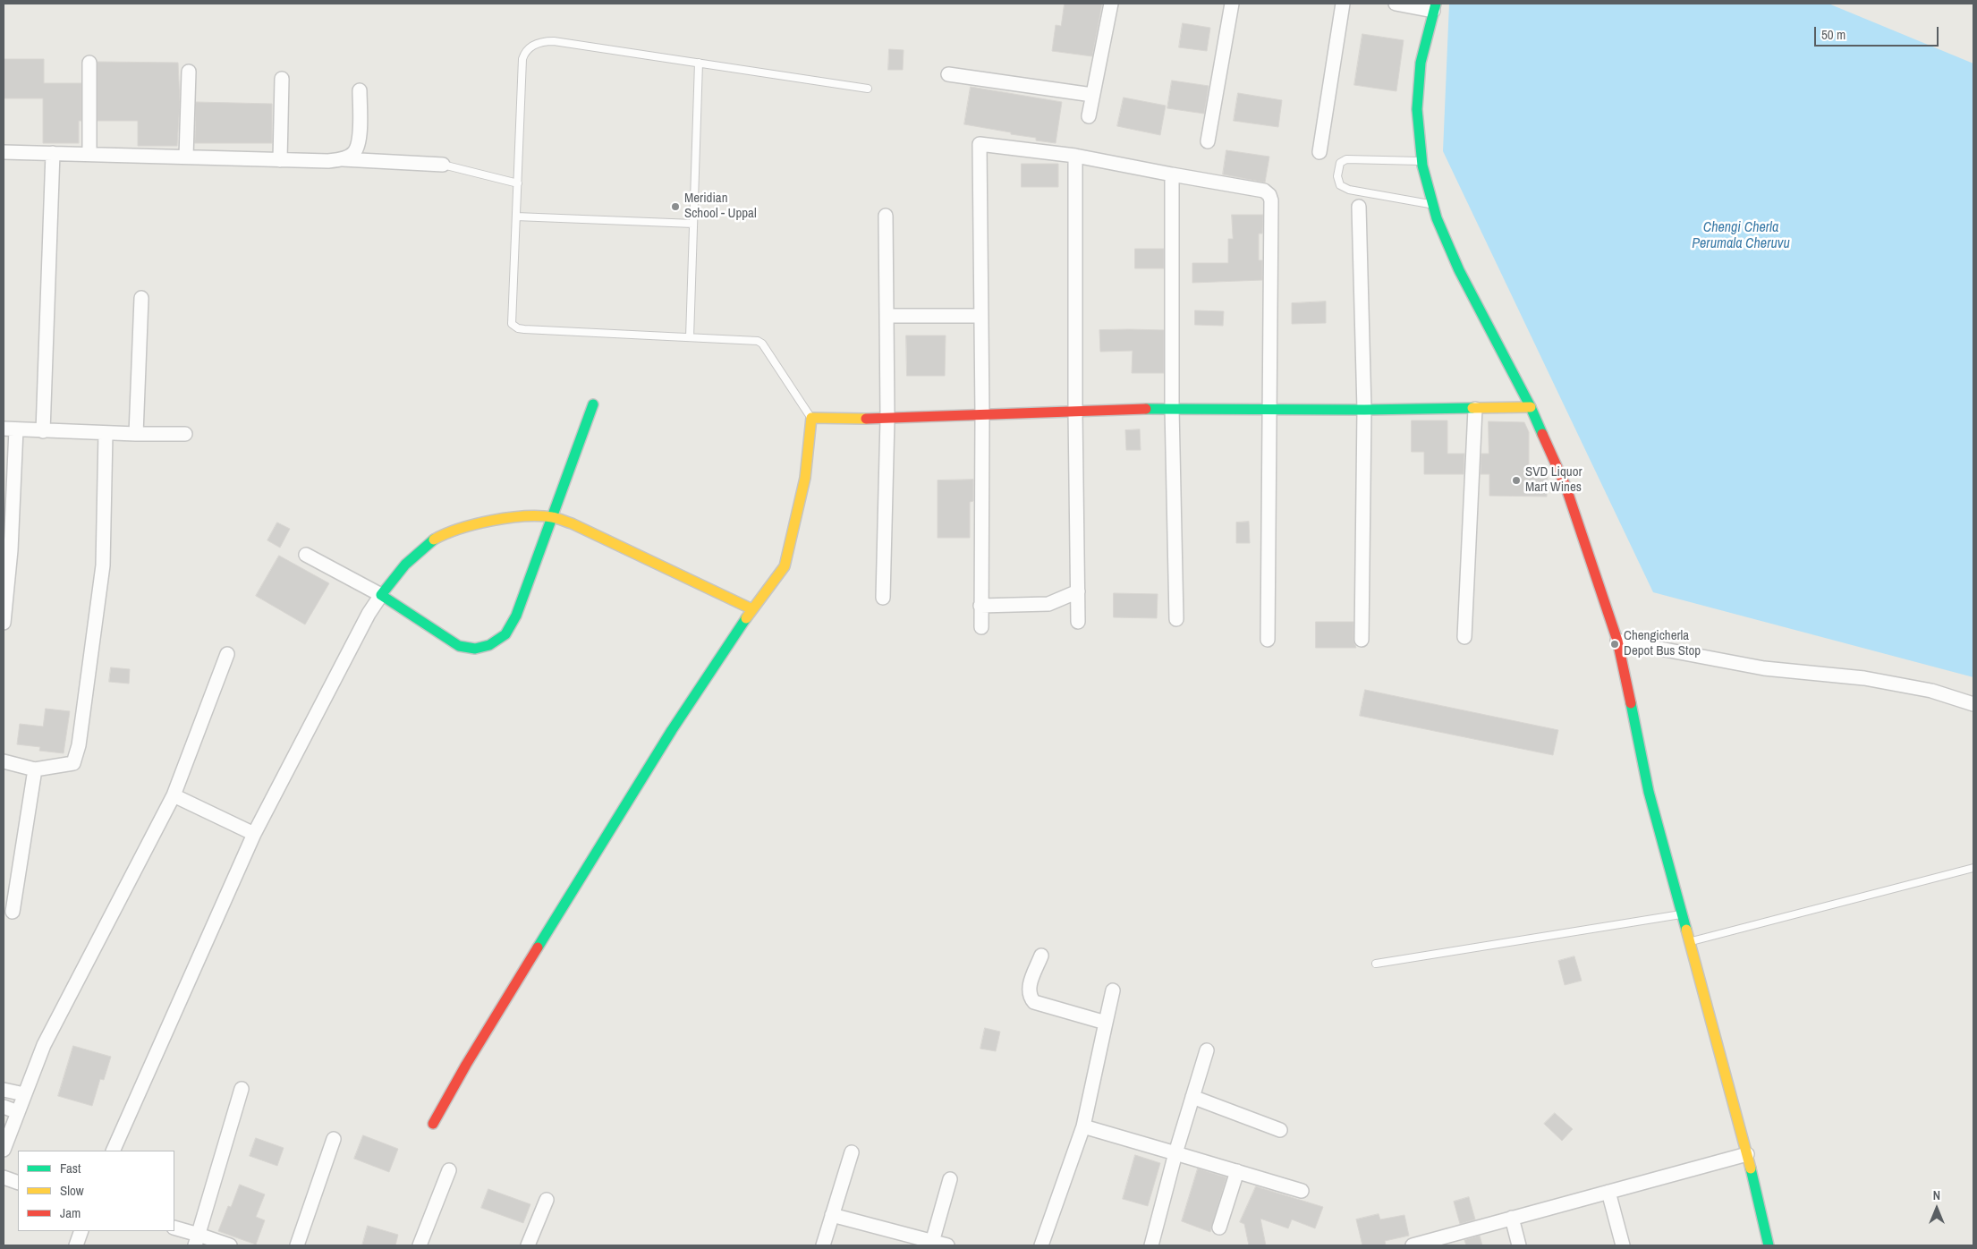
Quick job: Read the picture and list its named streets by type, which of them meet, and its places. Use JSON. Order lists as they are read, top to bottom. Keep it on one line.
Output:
{"water":["Chengi Cherla Perumala Cheruvu"],"places":["Meridian School - Uppal","SVD Liquor Mart Wines","Chengicherla Depot Bus Stop"],"legend":["Fast","Slow","Jam"],"scale_bar":"50 m","north":"top"}
